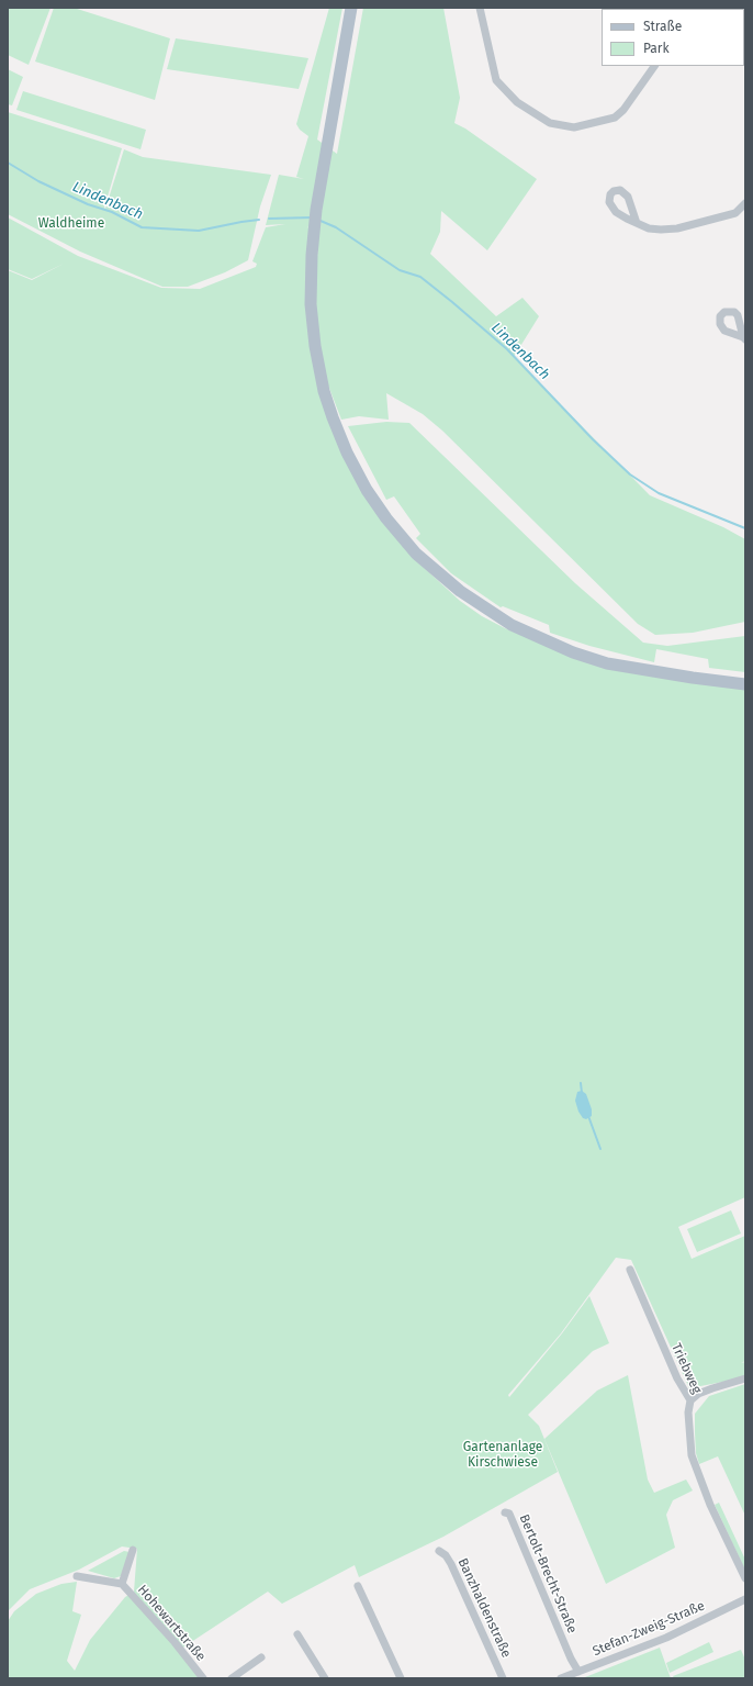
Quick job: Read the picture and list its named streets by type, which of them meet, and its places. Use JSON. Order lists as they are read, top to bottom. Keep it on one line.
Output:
{"streets":{"street":["Triebweg","Bertolt-Brecht-Straße","Banzhaldenstraße","Hohewartstraße","Stefan-Zweig-Straße"]},"crossings":[["Bertolt-Brecht-Straße","Stefan-Zweig-Straße"]],"water":["Lindenbach"],"parks":["Waldheime","Gartenanlage Kirschwiese"],"legend":["Straße","Park"]}
